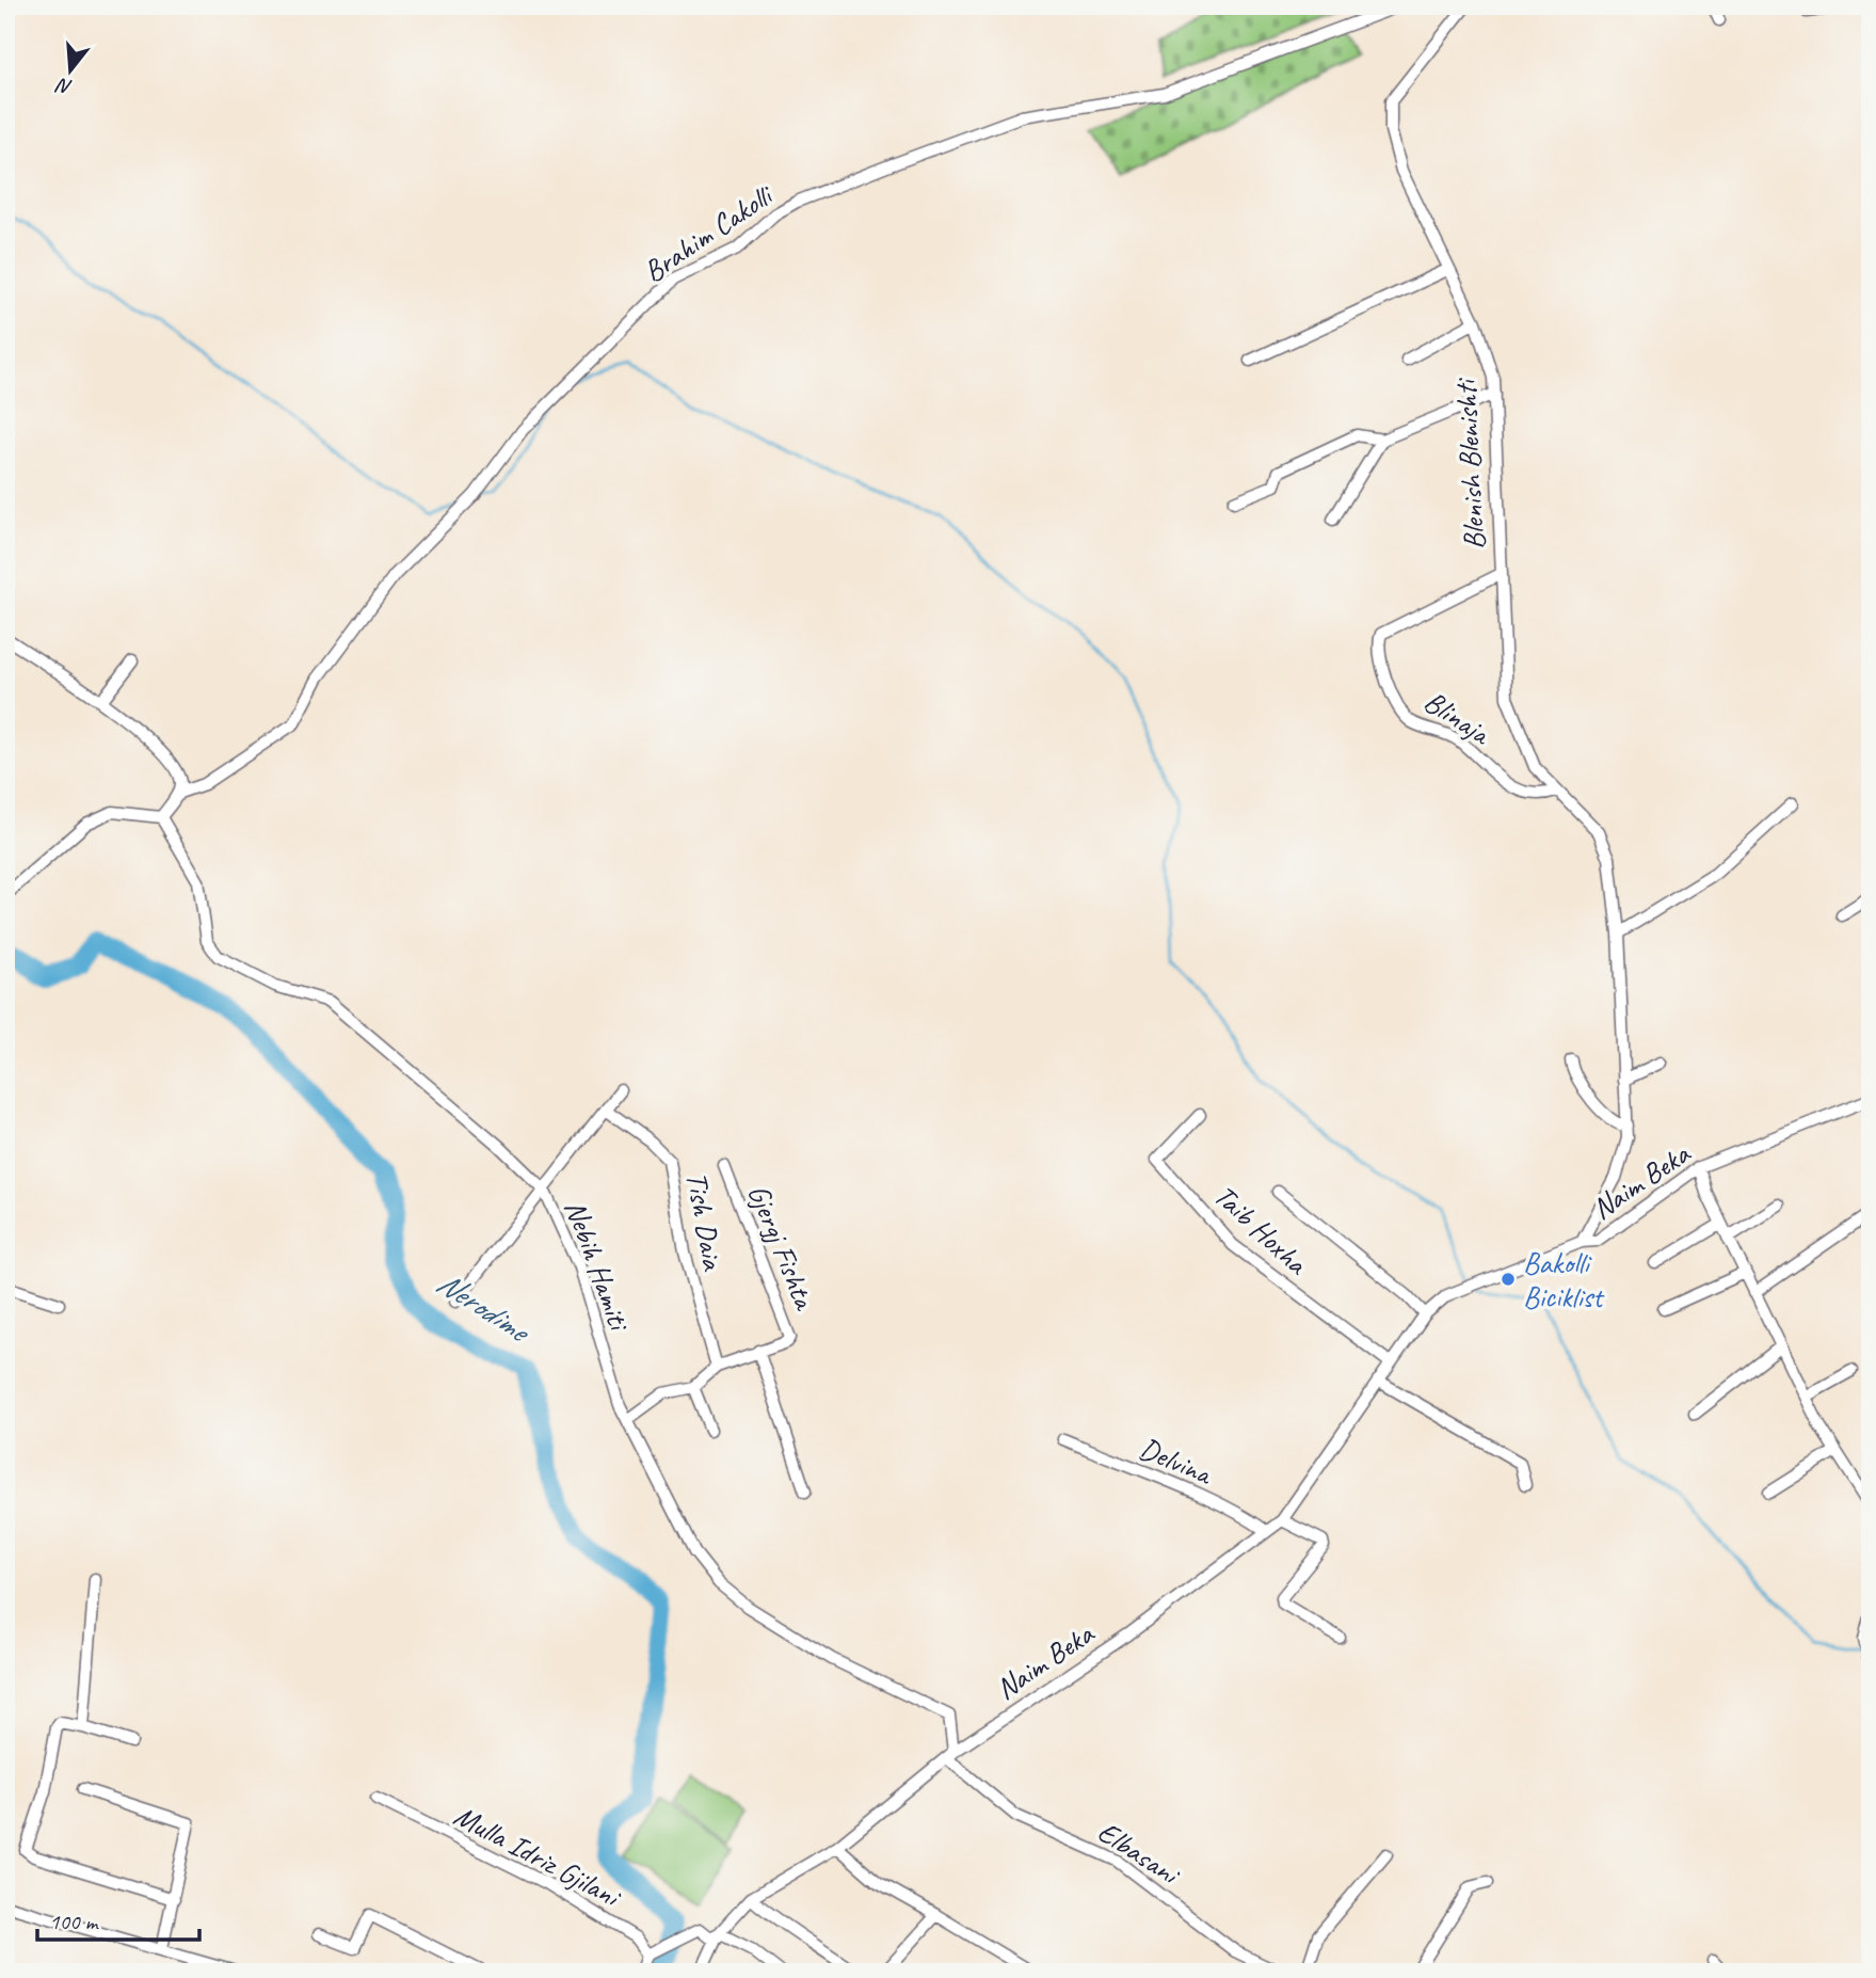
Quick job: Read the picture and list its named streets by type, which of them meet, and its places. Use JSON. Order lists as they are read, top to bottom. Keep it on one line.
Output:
{"streets":{"street":["Brahim Cakolli","Blenish Blenishti","Blinaja","Naim Beka","Tish Daia","Taib Hoxha","Gjergj Fishta","Nebih Hamiti","Delvina","Elbasani","Mulla Idriz Gjilani"]},"crossings":[["Blenish Blenishti","Blinaja"],["Blenish Blenishti","Naim Beka"],["Naim Beka","Taib Hoxha"],["Naim Beka","Nebih Hamiti"],["Naim Beka","Delvina"],["Naim Beka","Elbasani"],["Tish Daia","Gjergj Fishta"],["Gjergj Fishta","Nebih Hamiti"],["Nebih Hamiti","Elbasani"]],"water":["Nerodime"],"places":["Bakolli Biciklist"],"scale_bar":"100 m","north":"bottom"}
